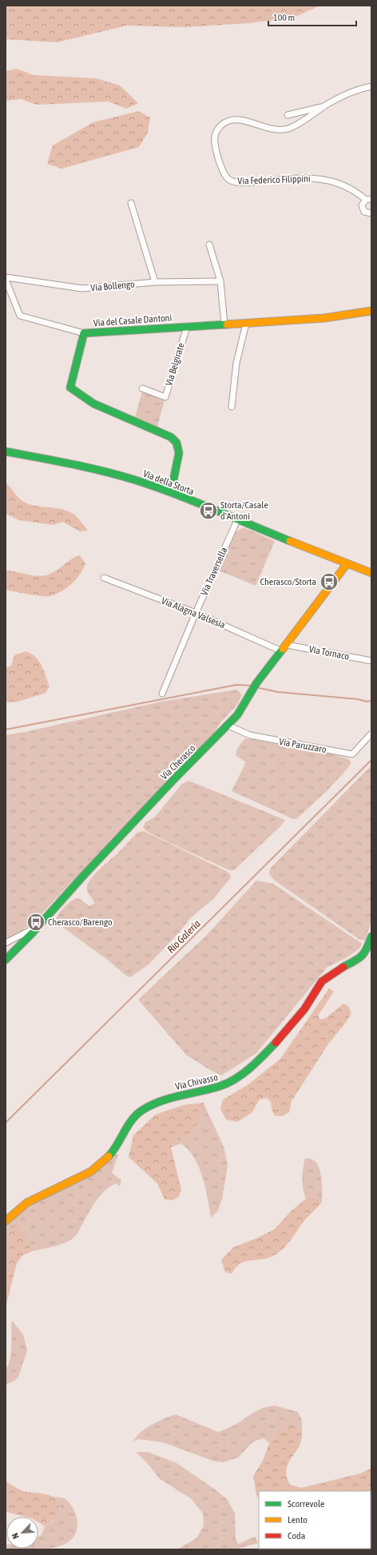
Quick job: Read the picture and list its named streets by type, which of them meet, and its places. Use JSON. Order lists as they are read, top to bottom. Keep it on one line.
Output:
{"streets":{"street":["Via Federico Filippini","Via Bollengo","Via del Casale Dantoni","Via Belgirate","Via della Storta","Via Traversella","Via Alagna Valsesia","Via Tornaco","Via Paruzzaro","Via Cherasco","Via Chivasso"]},"crossings":[["Via del Casale Dantoni","Via Belgirate"],["Via del Casale Dantoni","Via della Storta"],["Via della Storta","Via Traversella"],["Via della Storta","Via Cherasco"],["Via Traversella","Via Alagna Valsesia"],["Via Alagna Valsesia","Via Cherasco"],["Via Tornaco","Via Cherasco"],["Via Paruzzaro","Via Cherasco"]],"water":["Rio Galeria"],"places":{"bus stop":["Storta/Casale d'Antoni","Cherasco/Storta","Cherasco/Barengo"]},"legend":["Scorrevole","Lento","Coda"],"scale_bar":"100 m","north":"bottom left"}
